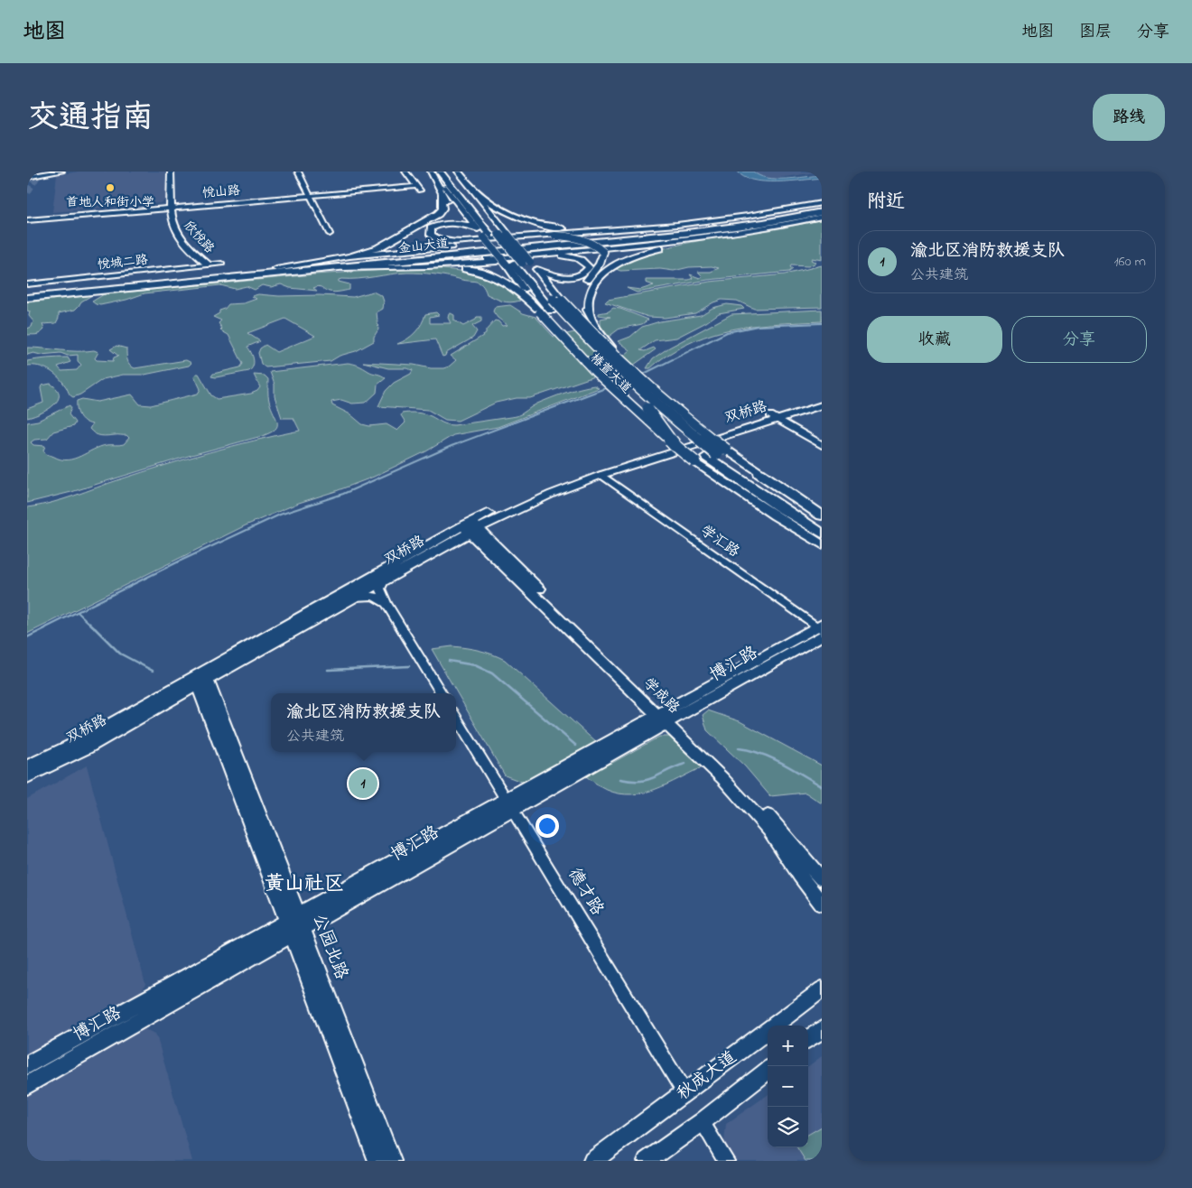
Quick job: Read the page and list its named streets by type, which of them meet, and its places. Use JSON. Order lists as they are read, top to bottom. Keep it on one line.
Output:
{"streets":{"highway":["金山大道","椿萱大道"],"main road":["悦山路","欣悦路","双桥路","博汇路","学成路","公园北路","秋成大道"],"street":["悦城二路","学汇路","德才路"]},"crossings":[["悦山路","欣悦路"],["欣悦路","悦城二路"],["双桥路","学汇路"],["双桥路","学成路"],["双桥路","公园北路"],["学汇路","博汇路"],["博汇路","学成路"],["博汇路","德才路"],["博汇路","公园北路"],["德才路","秋成大道"]],"districts":["黄山社区"],"places":["首地人和街小学"],"page":{"header":"地图","nav":["地图","图层","分享"],"title":"交通指南","buttons":["路线",["收藏","分享"]],"heading":"附近","list":[{"mark":"1","name":"渝北区消防救援支队","note":"公共建筑","value":"160 m"}],"popup":["渝北区消防救援支队","公共建筑"],"pins":"1","map_buttons":["+","−"]}}
